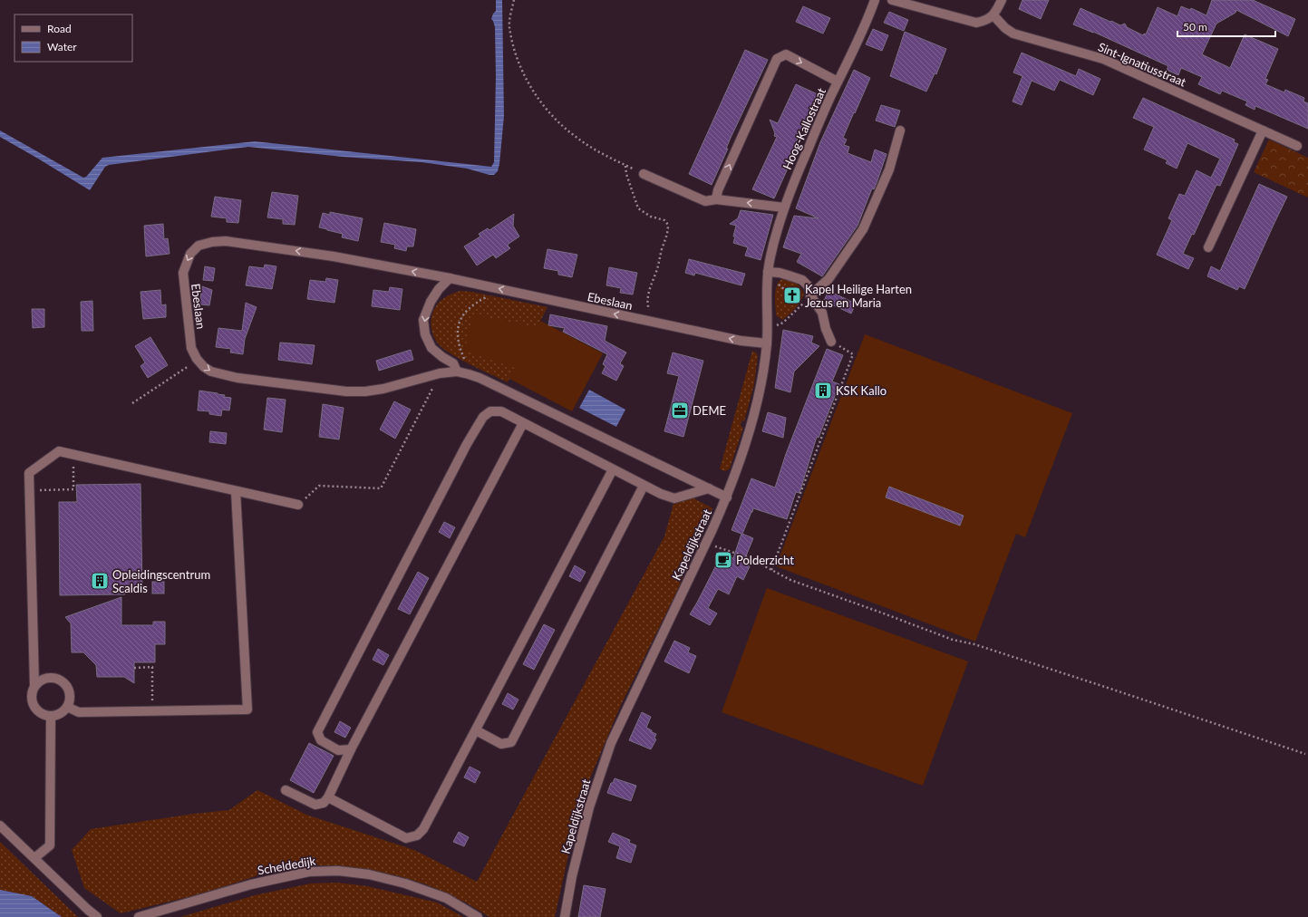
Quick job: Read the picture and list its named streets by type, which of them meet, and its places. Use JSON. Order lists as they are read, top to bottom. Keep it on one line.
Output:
{"streets":{"street":["Sint-Ignatiusstraat","Hoog-Kallostraat","Ebeslaan","Kapeldijkstraat","Scheldedijk"]},"crossings":[["Hoog-Kallostraat","Kapeldijkstraat"],["Ebeslaan","Kapeldijkstraat"]],"places":{"church":["Kapel Heilige Harten Jezus en Maria"],"building":["KSK Kallo","Opleidingscentrum Scaldis"],"office":["DEME"],"cafe":["Polderzicht"]},"legend":["Road","Water"],"scale_bar":"50 m"}
